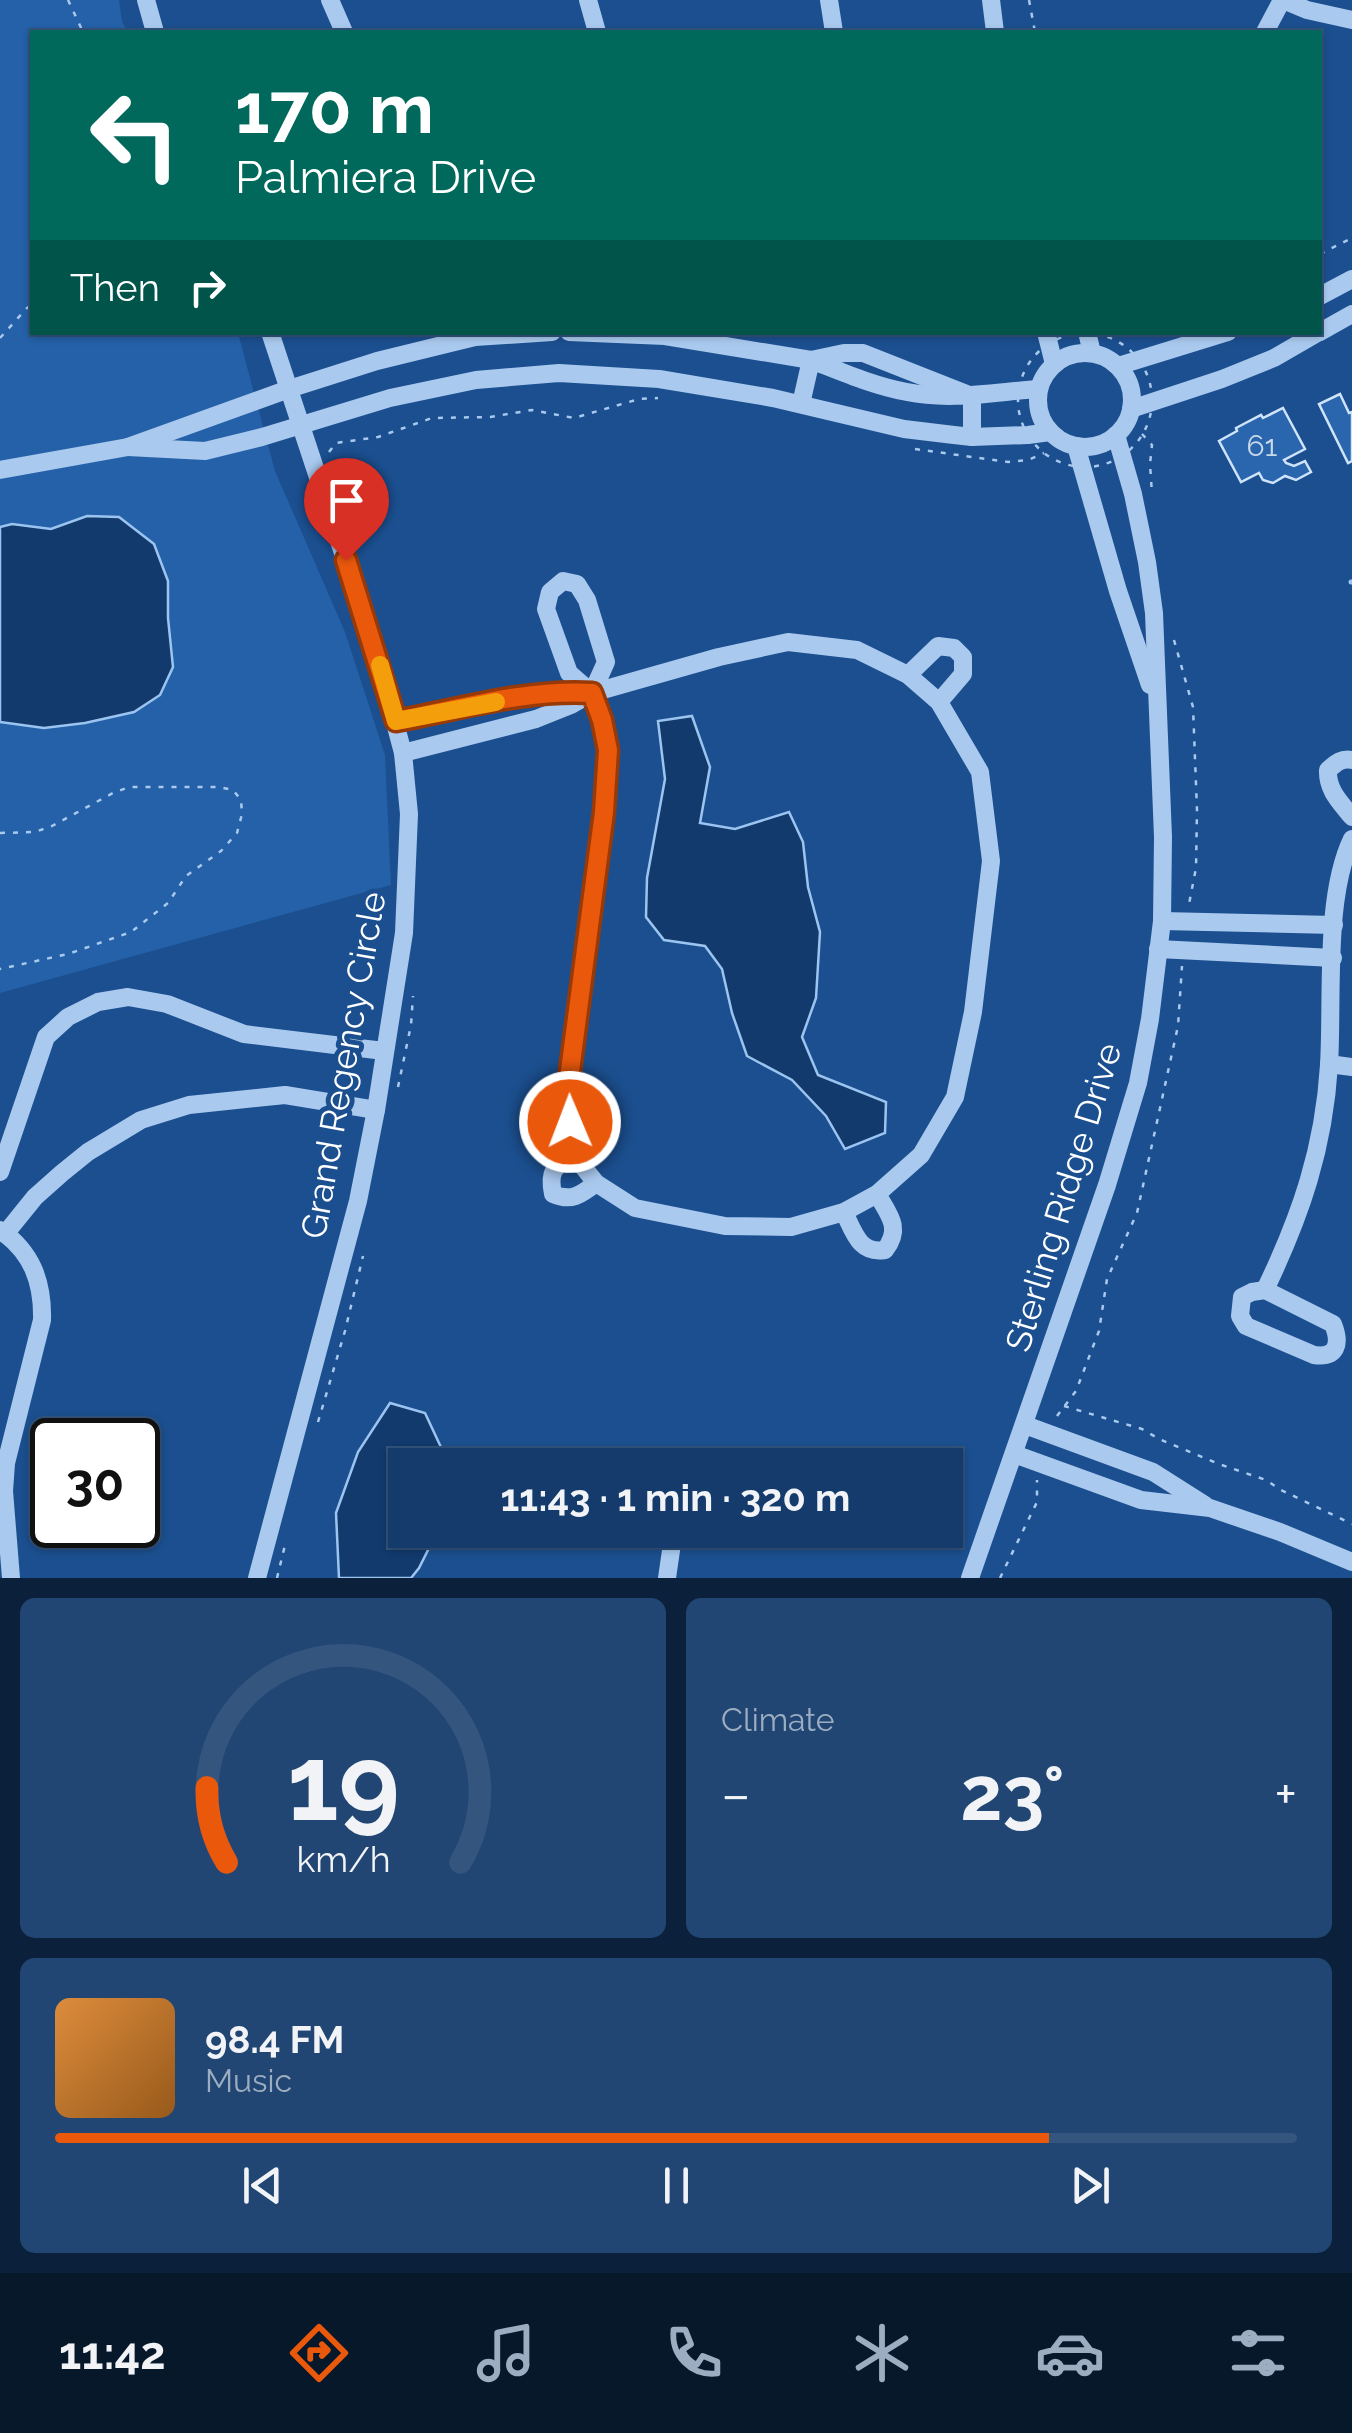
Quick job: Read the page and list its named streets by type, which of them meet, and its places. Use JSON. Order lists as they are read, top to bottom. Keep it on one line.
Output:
{"streets":{"street":["Grand Regency Circle","Sterling Ridge Drive"]},"house_numbers":["61"],"page":{"turn":["170 m","Palmiera Drive"],"then":"Then","limit":"30","trip":"11:43 · 1 min · 320 m","tile":"Climate","heat":["−","23°","+"],"song":["98.4 FM","Music"],"tabs":"11:42","gauge":["19","km/h"]}}
